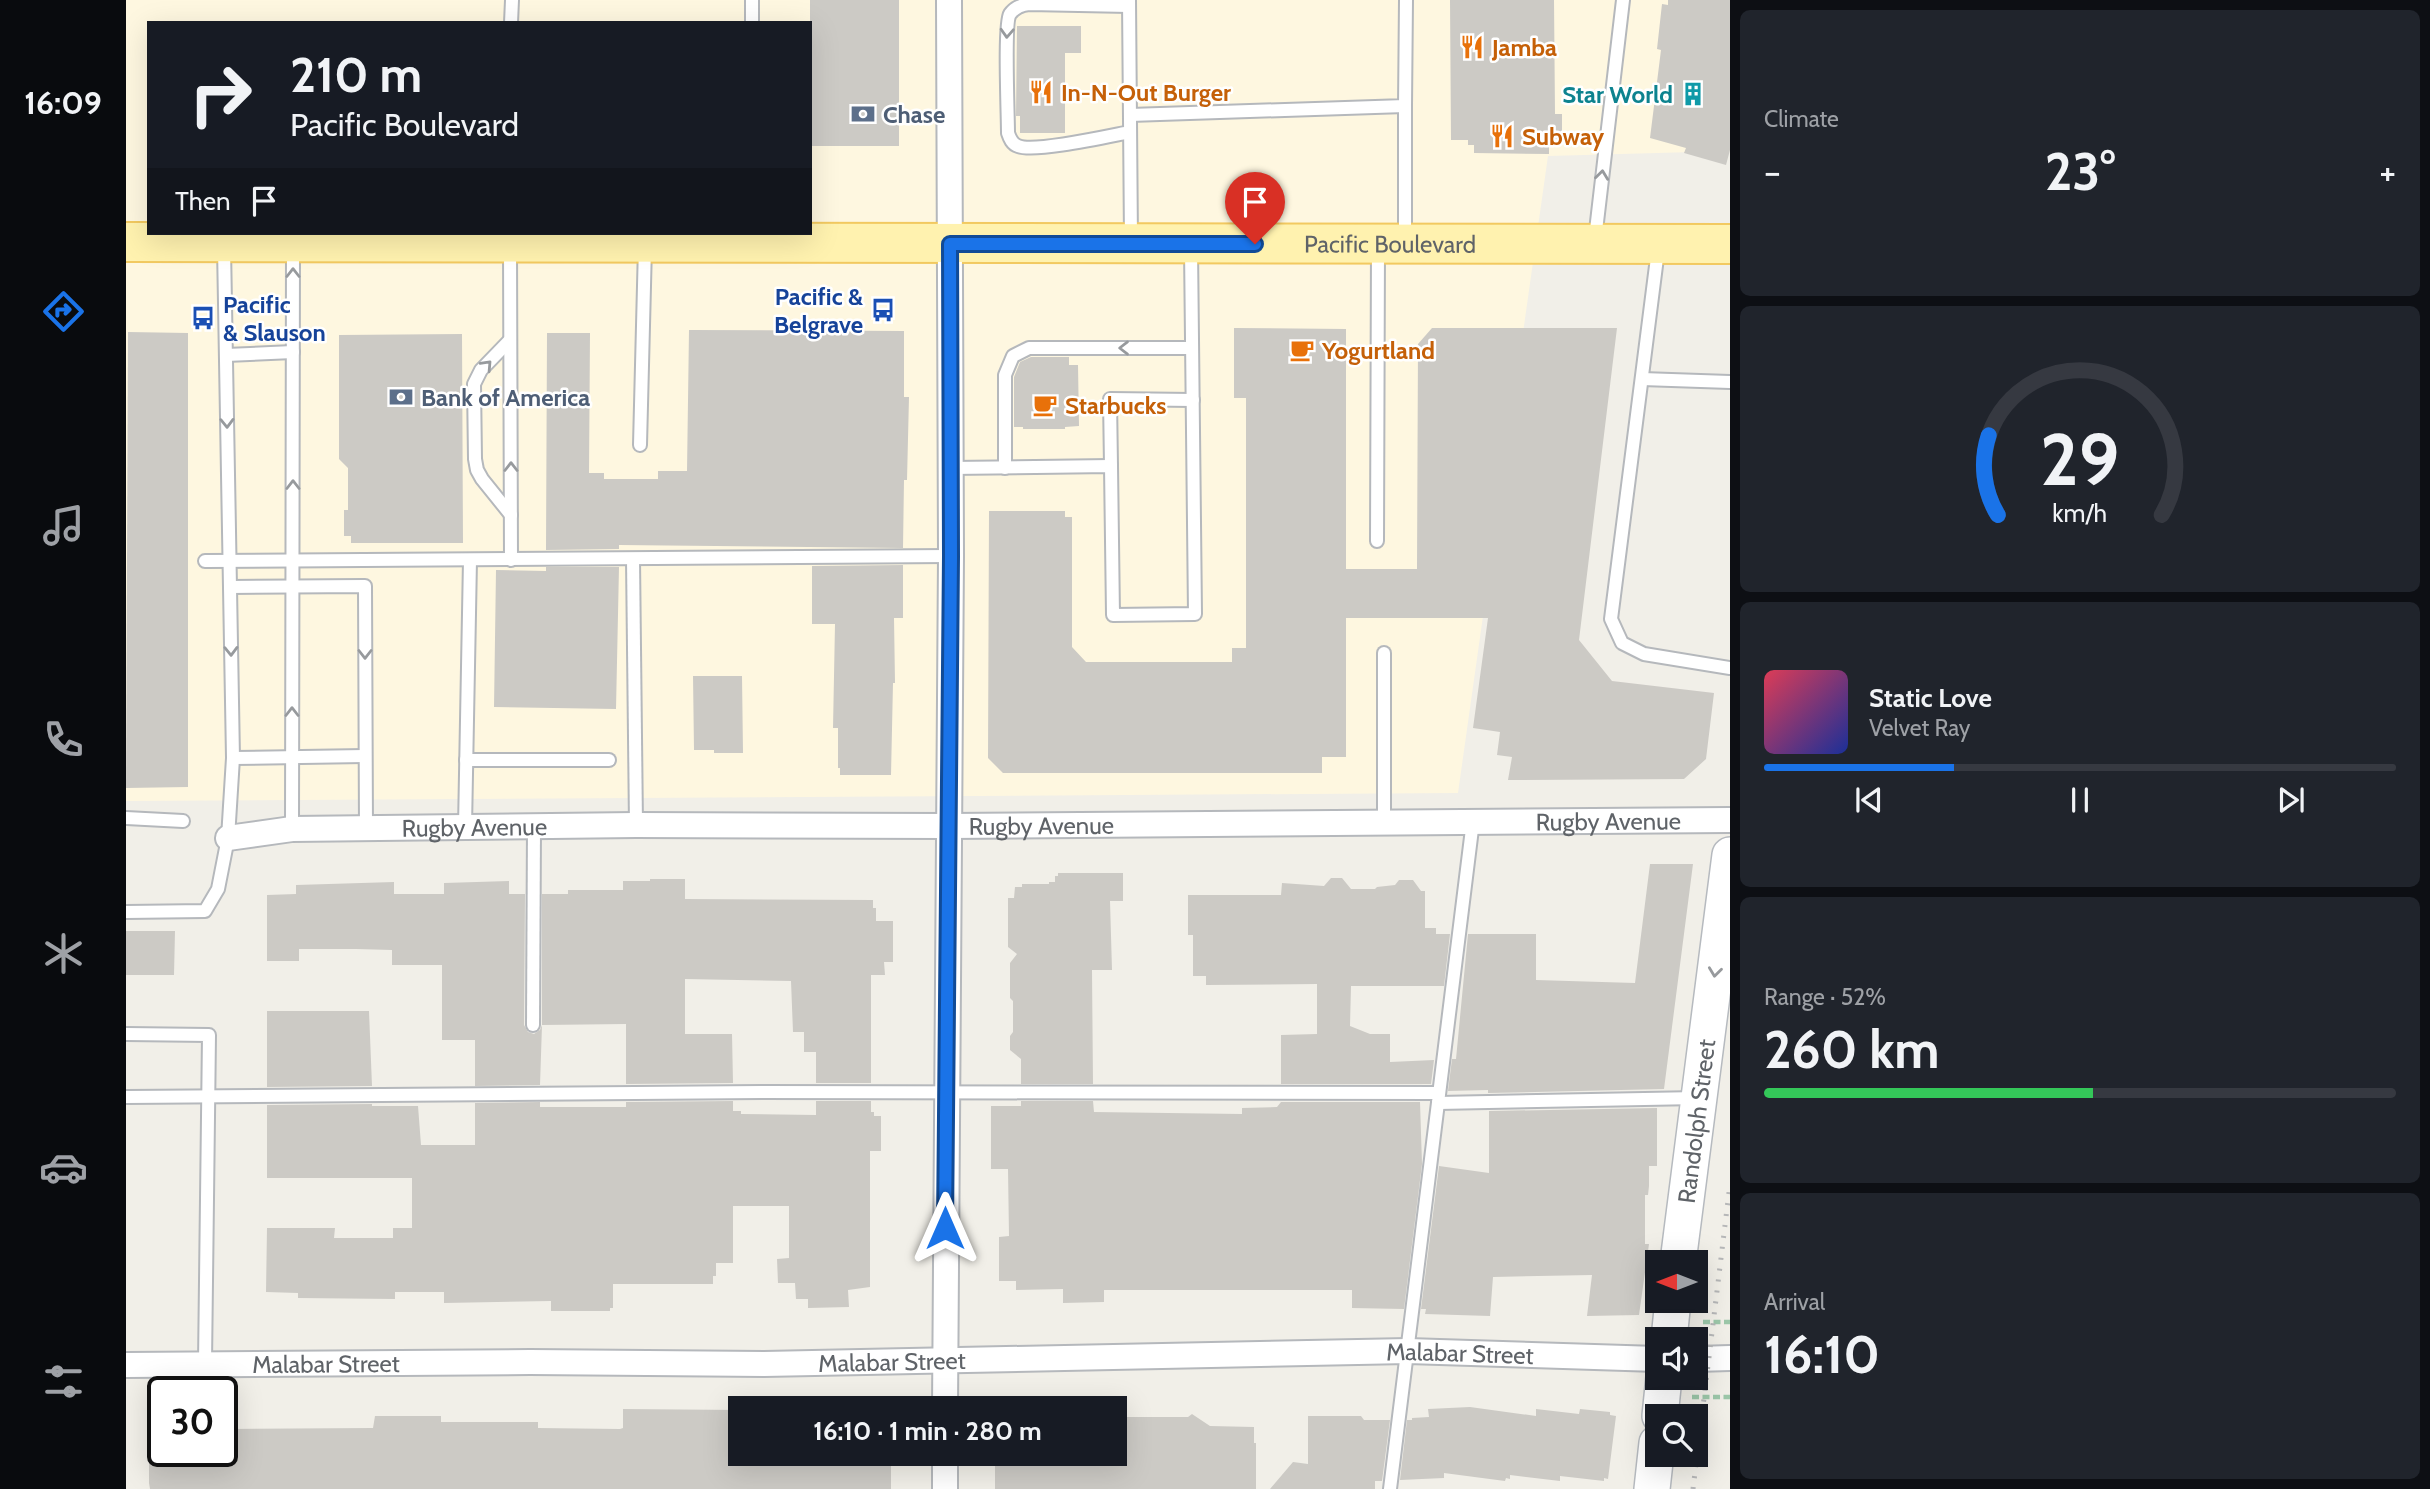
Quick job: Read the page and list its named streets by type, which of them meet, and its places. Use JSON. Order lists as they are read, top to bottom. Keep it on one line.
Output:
{"streets":{"main road":["Pacific Boulevard"],"street":["Rugby Avenue","Randolph Street","Malabar Street"]},"one_way":["Randolph Street"],"places":{"restaurant":["Jamba","In-N-Out Burger","Subway"],"building":["Star World"],"bank":["Chase","Bank of America"],"bus stop":["Pacific & Belgrave","Pacific & Slauson"],"cafe":["Yogurtland","Starbucks"]},"north":"left","page":{"tabs":"16:09","tile":["Climate",["Range · 52%","260 km"],["Arrival","16:10"]],"turn":["210 m","Pacific Boulevard"],"heat":["−","23°","+"],"then":"Then","song":["Static Love","Velvet Ray"],"limit":"30","trip":"16:10 · 1 min · 280 m","gauge":["29","km/h"]}}
